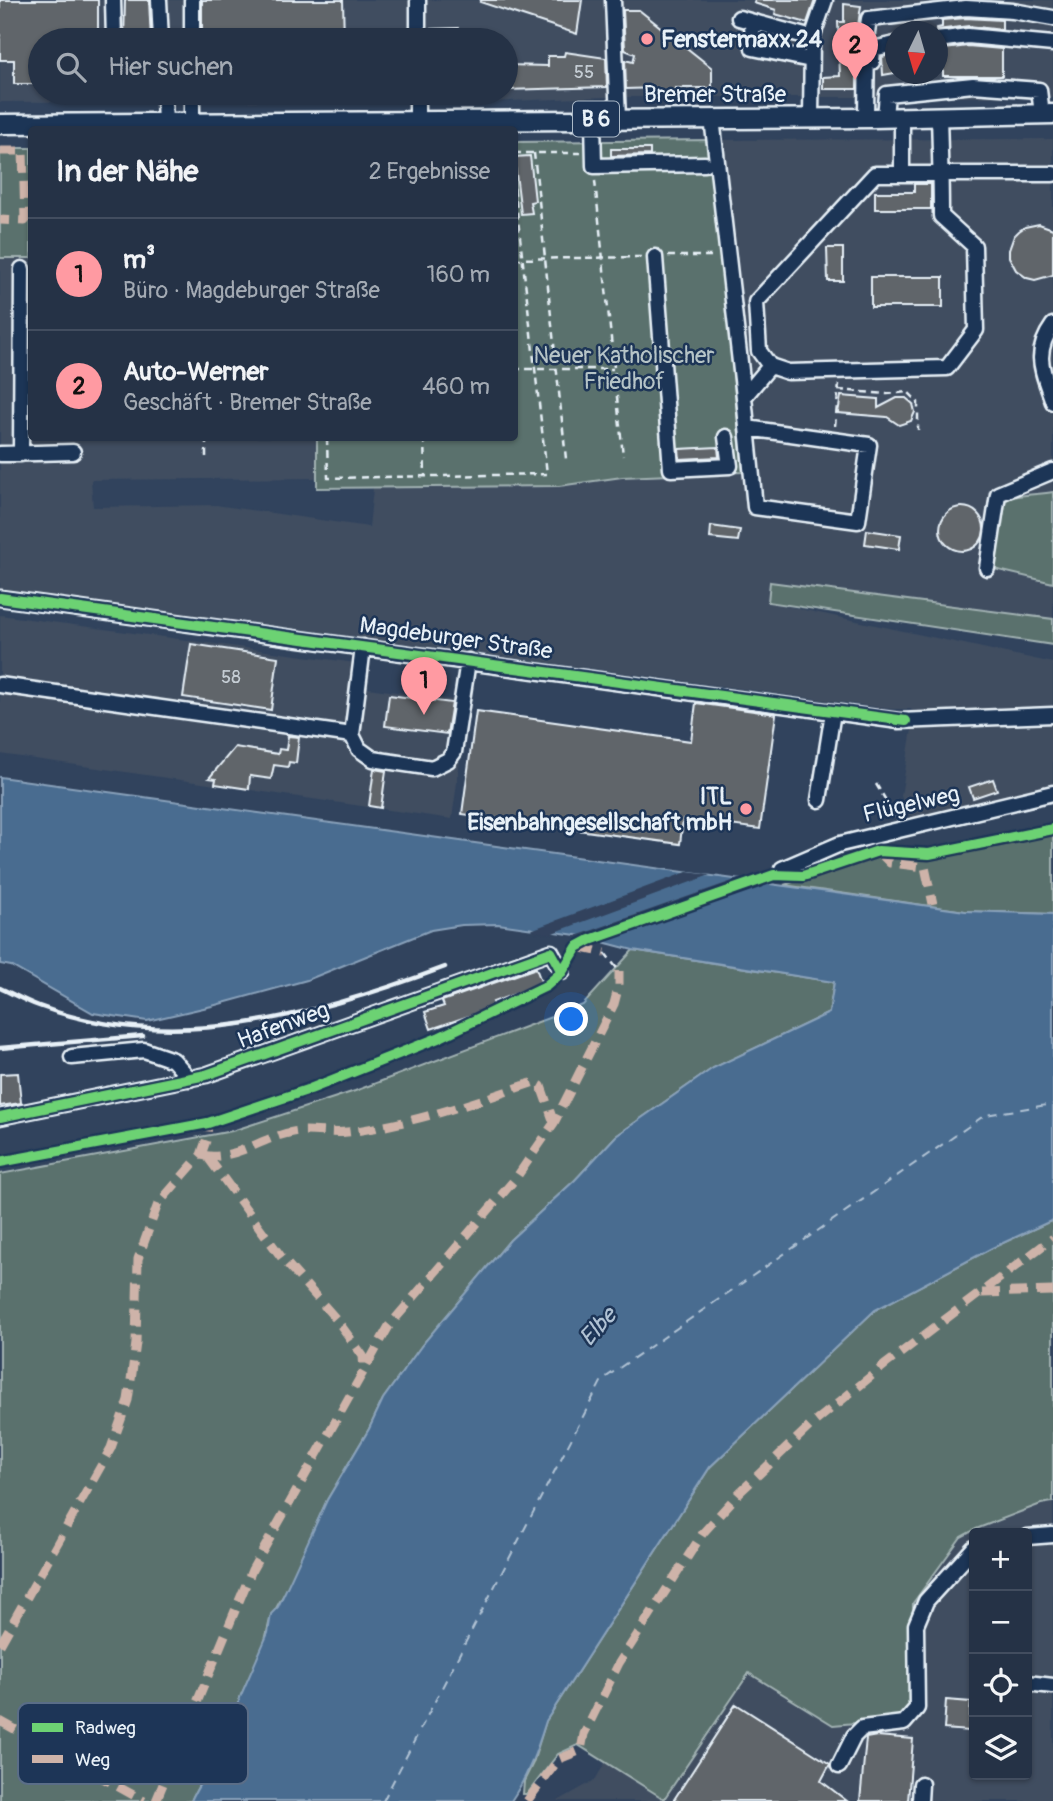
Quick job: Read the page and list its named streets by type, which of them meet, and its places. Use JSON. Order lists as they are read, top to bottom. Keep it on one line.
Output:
{"streets":{"main road":["Bremer Straße","B 6"],"street":["Magdeburger Straße","Flügelweg","Hafenweg"]},"water":["Elbe"],"parks":["Neuer Katholischer Friedhof"],"places":["Fenstermaxx 24","ITL Eisenbahngesellschaft mbH"],"house_numbers":["55","58"],"legend":["Radweg","Weg"],"north":"bottom","page":{"pins":["2","1"],"search":"Hier suchen","heading":["In der Nähe","2 Ergebnisse"],"list":[{"mark":"1","name":"m³","note":"Büro · Magdeburger Straße","value":"160 m"},{"mark":"2","name":"Auto-Werner","note":"Geschäft · Bremer Straße","value":"460 m"}],"map_buttons":["+","−"]}}
